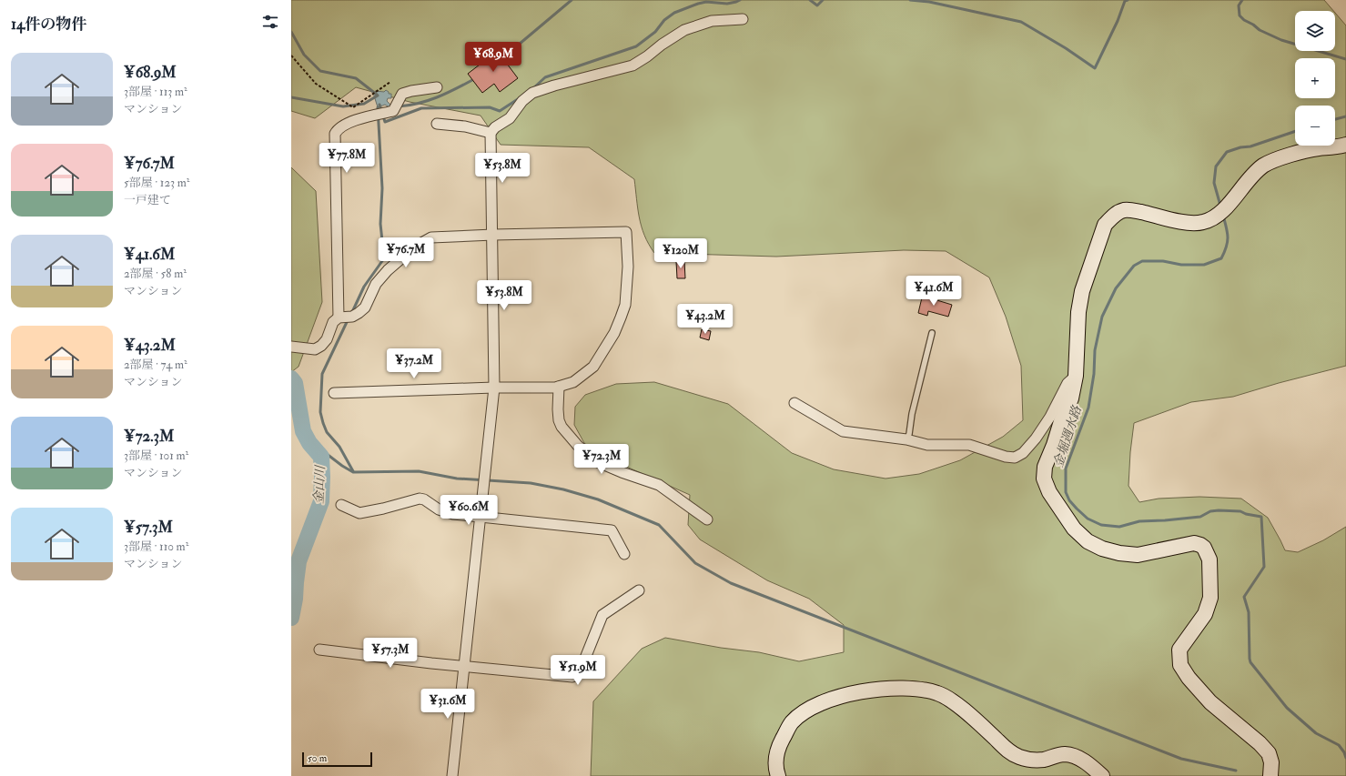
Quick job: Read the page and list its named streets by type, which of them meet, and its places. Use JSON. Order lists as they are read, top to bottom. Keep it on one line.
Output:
{"water":["金堀週水路","金山川"],"scale_bar":"50 m","page":{"heading":"14件の物件","map_buttons":["+","−"],"price":["¥68.9M","¥77.8M","¥53.8M","¥76.7M","¥120M","¥41.6M","¥53.8M","¥43.2M","¥37.2M","¥72.3M","¥60.6M","¥57.3M","¥51.9M","¥31.6M"],"list":[{"name":"¥68.9M","note":"3部屋 · 113 m² · マンション"},{"name":"¥76.7M","note":"5部屋 · 123 m² · 一戸建て"},{"name":"¥41.6M","note":"2部屋 · 58 m² · マンション"},{"name":"¥43.2M","note":"2部屋 · 74 m² · マンション"},{"name":"¥72.3M","note":"3部屋 · 101 m² · マンション"},{"name":"¥57.3M","note":"3部屋 · 110 m² · マンション"}],"scale":"50 m"}}
